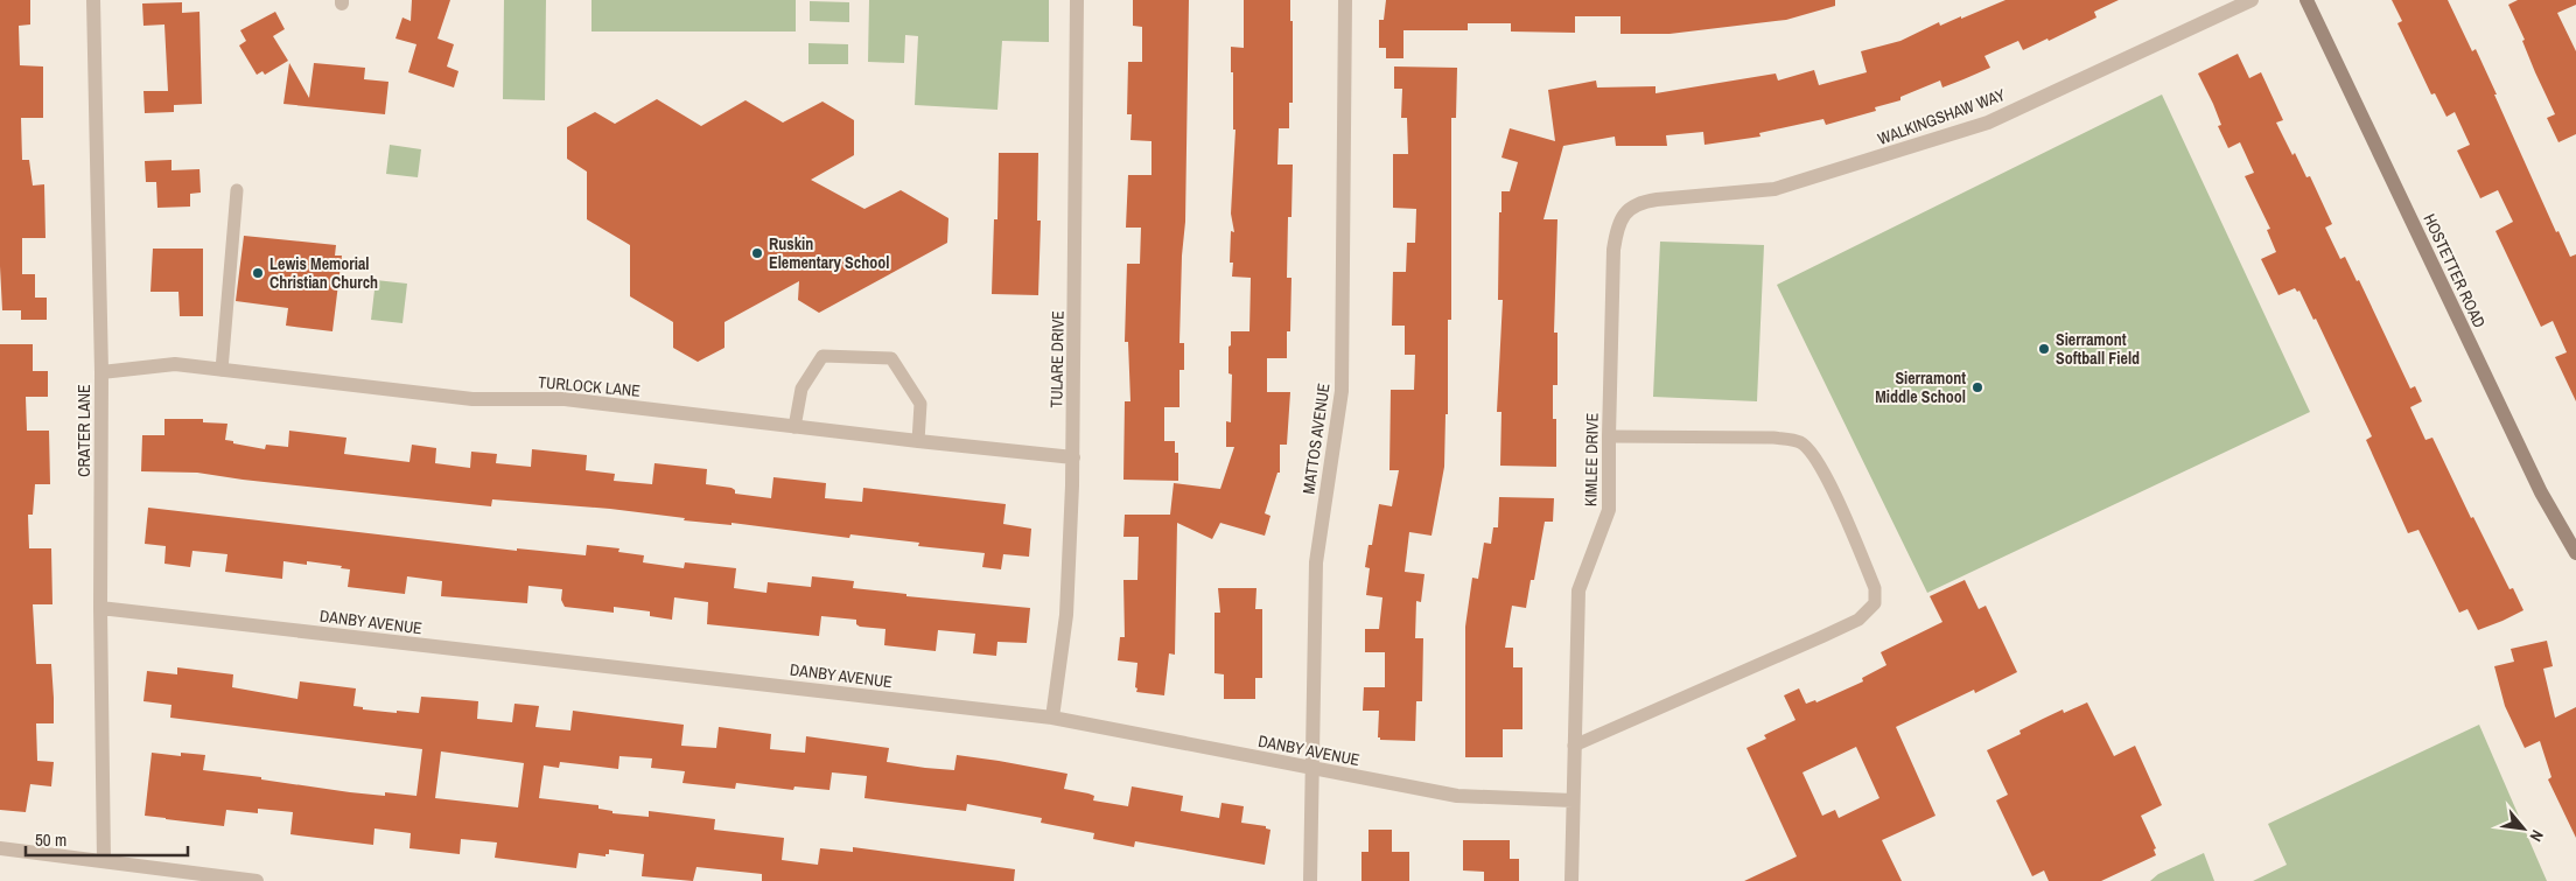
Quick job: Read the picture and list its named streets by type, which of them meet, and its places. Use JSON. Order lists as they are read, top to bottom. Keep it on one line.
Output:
{"streets":{"main road":["HOSTETTER ROAD"],"street":["WALKINGSHAW WAY","TULARE DRIVE","TURLOCK LANE","CRATER LANE","MATTOS AVENUE","KIMLEE DRIVE","DANBY AVENUE"]},"crossings":[["WALKINGSHAW WAY","KIMLEE DRIVE"],["TULARE DRIVE","TURLOCK LANE"],["TULARE DRIVE","DANBY AVENUE"],["TURLOCK LANE","CRATER LANE"],["CRATER LANE","DANBY AVENUE"],["MATTOS AVENUE","DANBY AVENUE"],["KIMLEE DRIVE","DANBY AVENUE"]],"places":["Ruskin Elementary School","Lewis Memorial Christian Church","Sierramont Softball Field","Sierramont Middle School"],"scale_bar":"50 m","north":"bottom right"}
